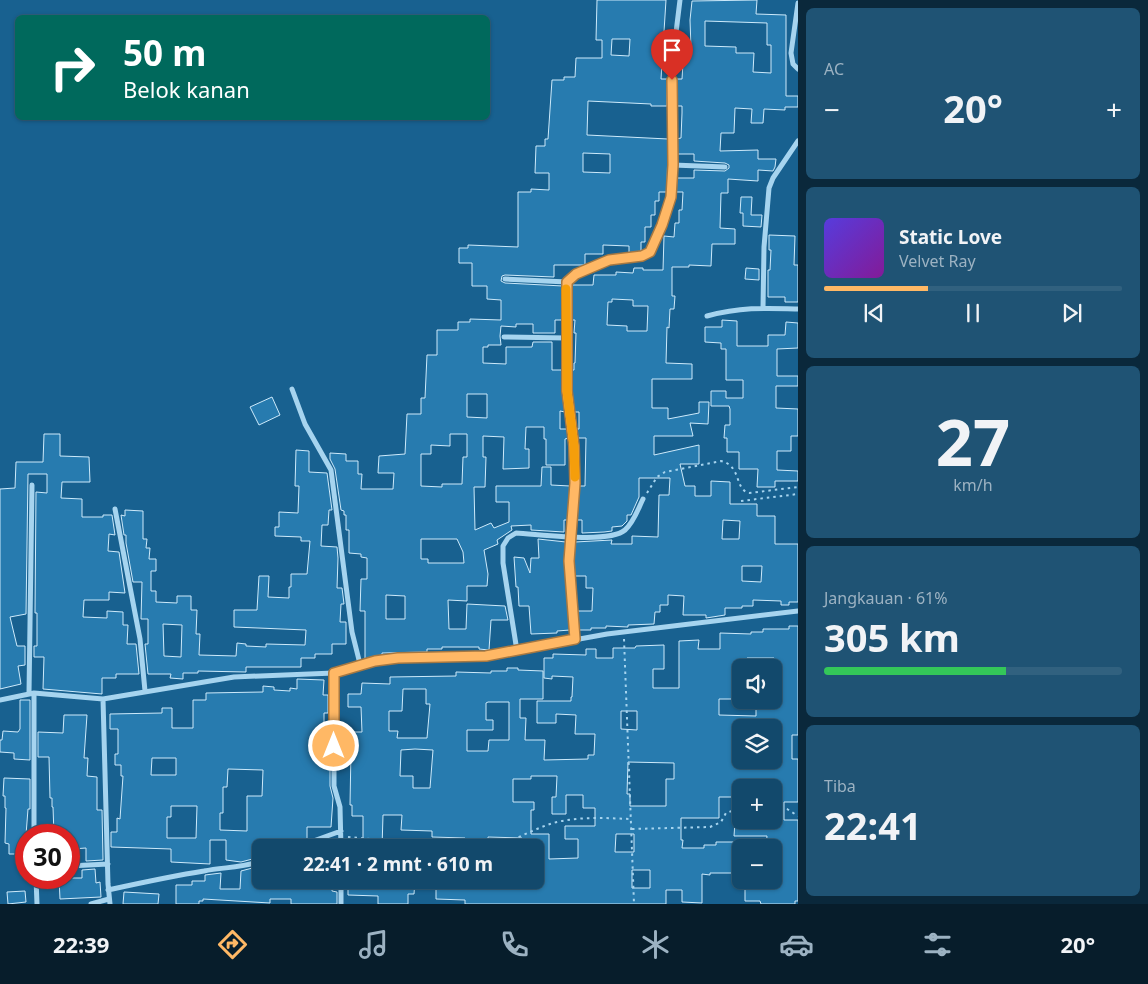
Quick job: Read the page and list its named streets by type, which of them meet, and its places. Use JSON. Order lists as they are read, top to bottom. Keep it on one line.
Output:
{"page":{"tile":["AC",["27","km/h"],["Jangkauan · 61%","305 km"],["Tiba","22:41"]],"turn":["50 m","Belok kanan"],"heat":["−","20°","+"],"song":["Static Love","Velvet Ray"],"map_buttons":["+","−"],"limit":"30","trip":"22:41 · 2 mnt · 610 m","tabs":["22:39","20°"]}}
